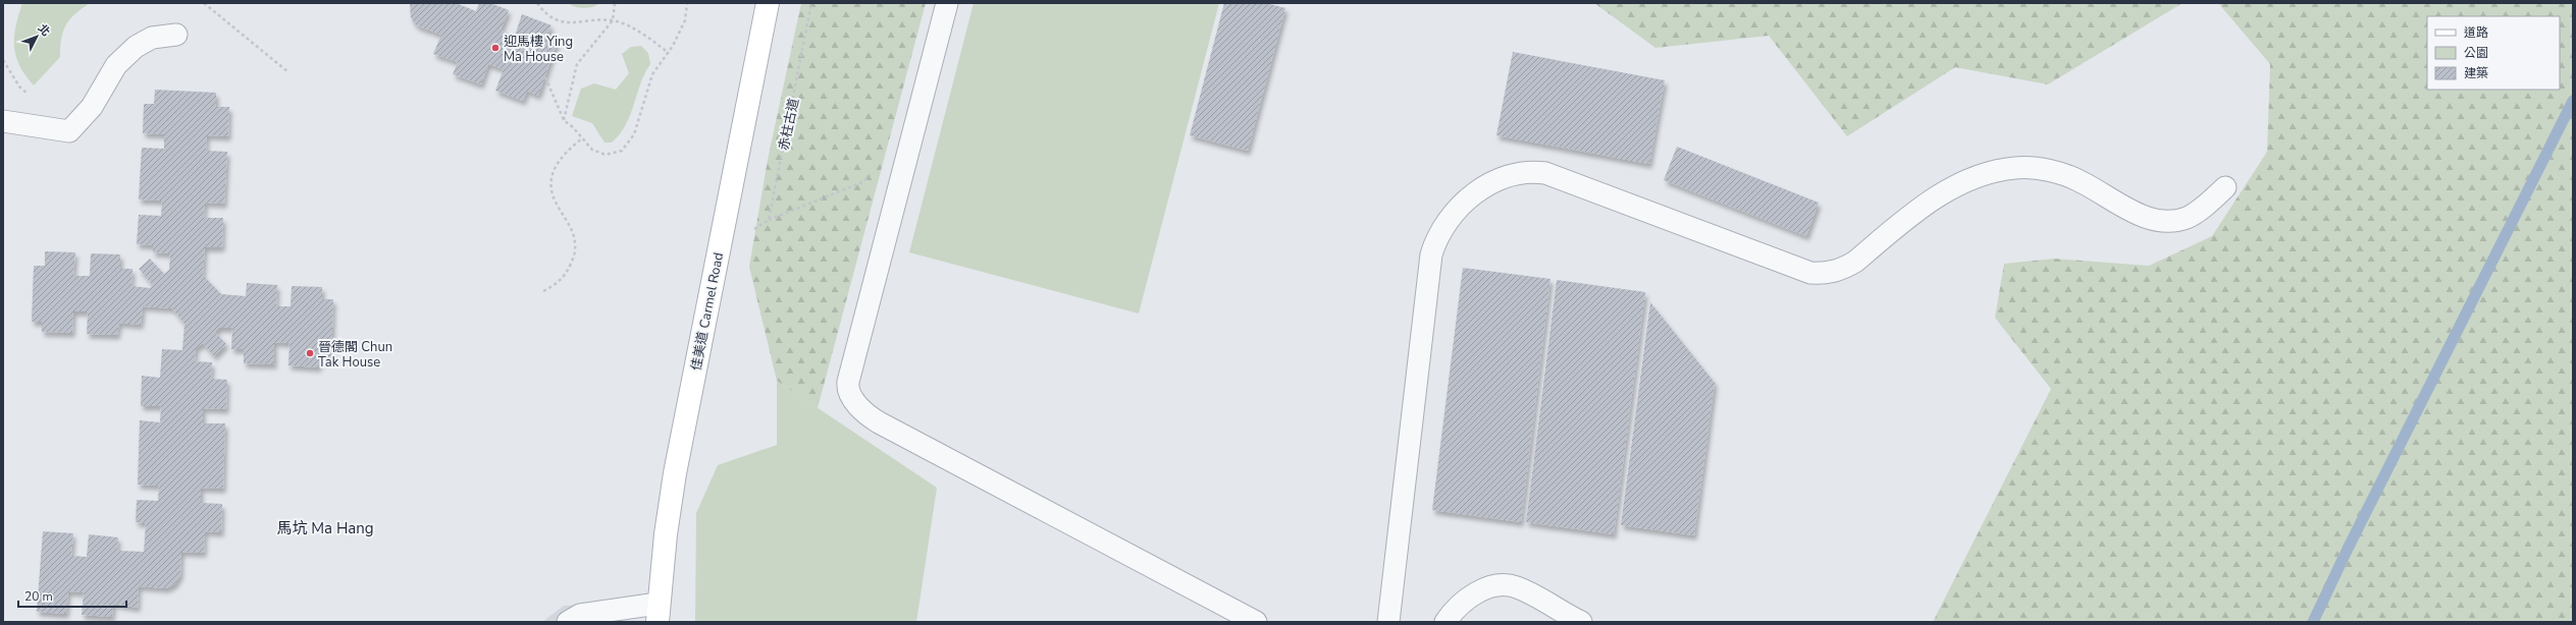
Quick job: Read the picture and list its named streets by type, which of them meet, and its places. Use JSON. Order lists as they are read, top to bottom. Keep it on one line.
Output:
{"streets":{"street":["佳美道 Carmel Road"],"path":["赤柱古道"]},"districts":["馬坑 Ma Hang"],"places":["迎馬樓 Ying Ma House","晉德閣 Chun Tak House"],"legend":["道路","公園","建築"],"scale_bar":"20 m","north":"top right"}
